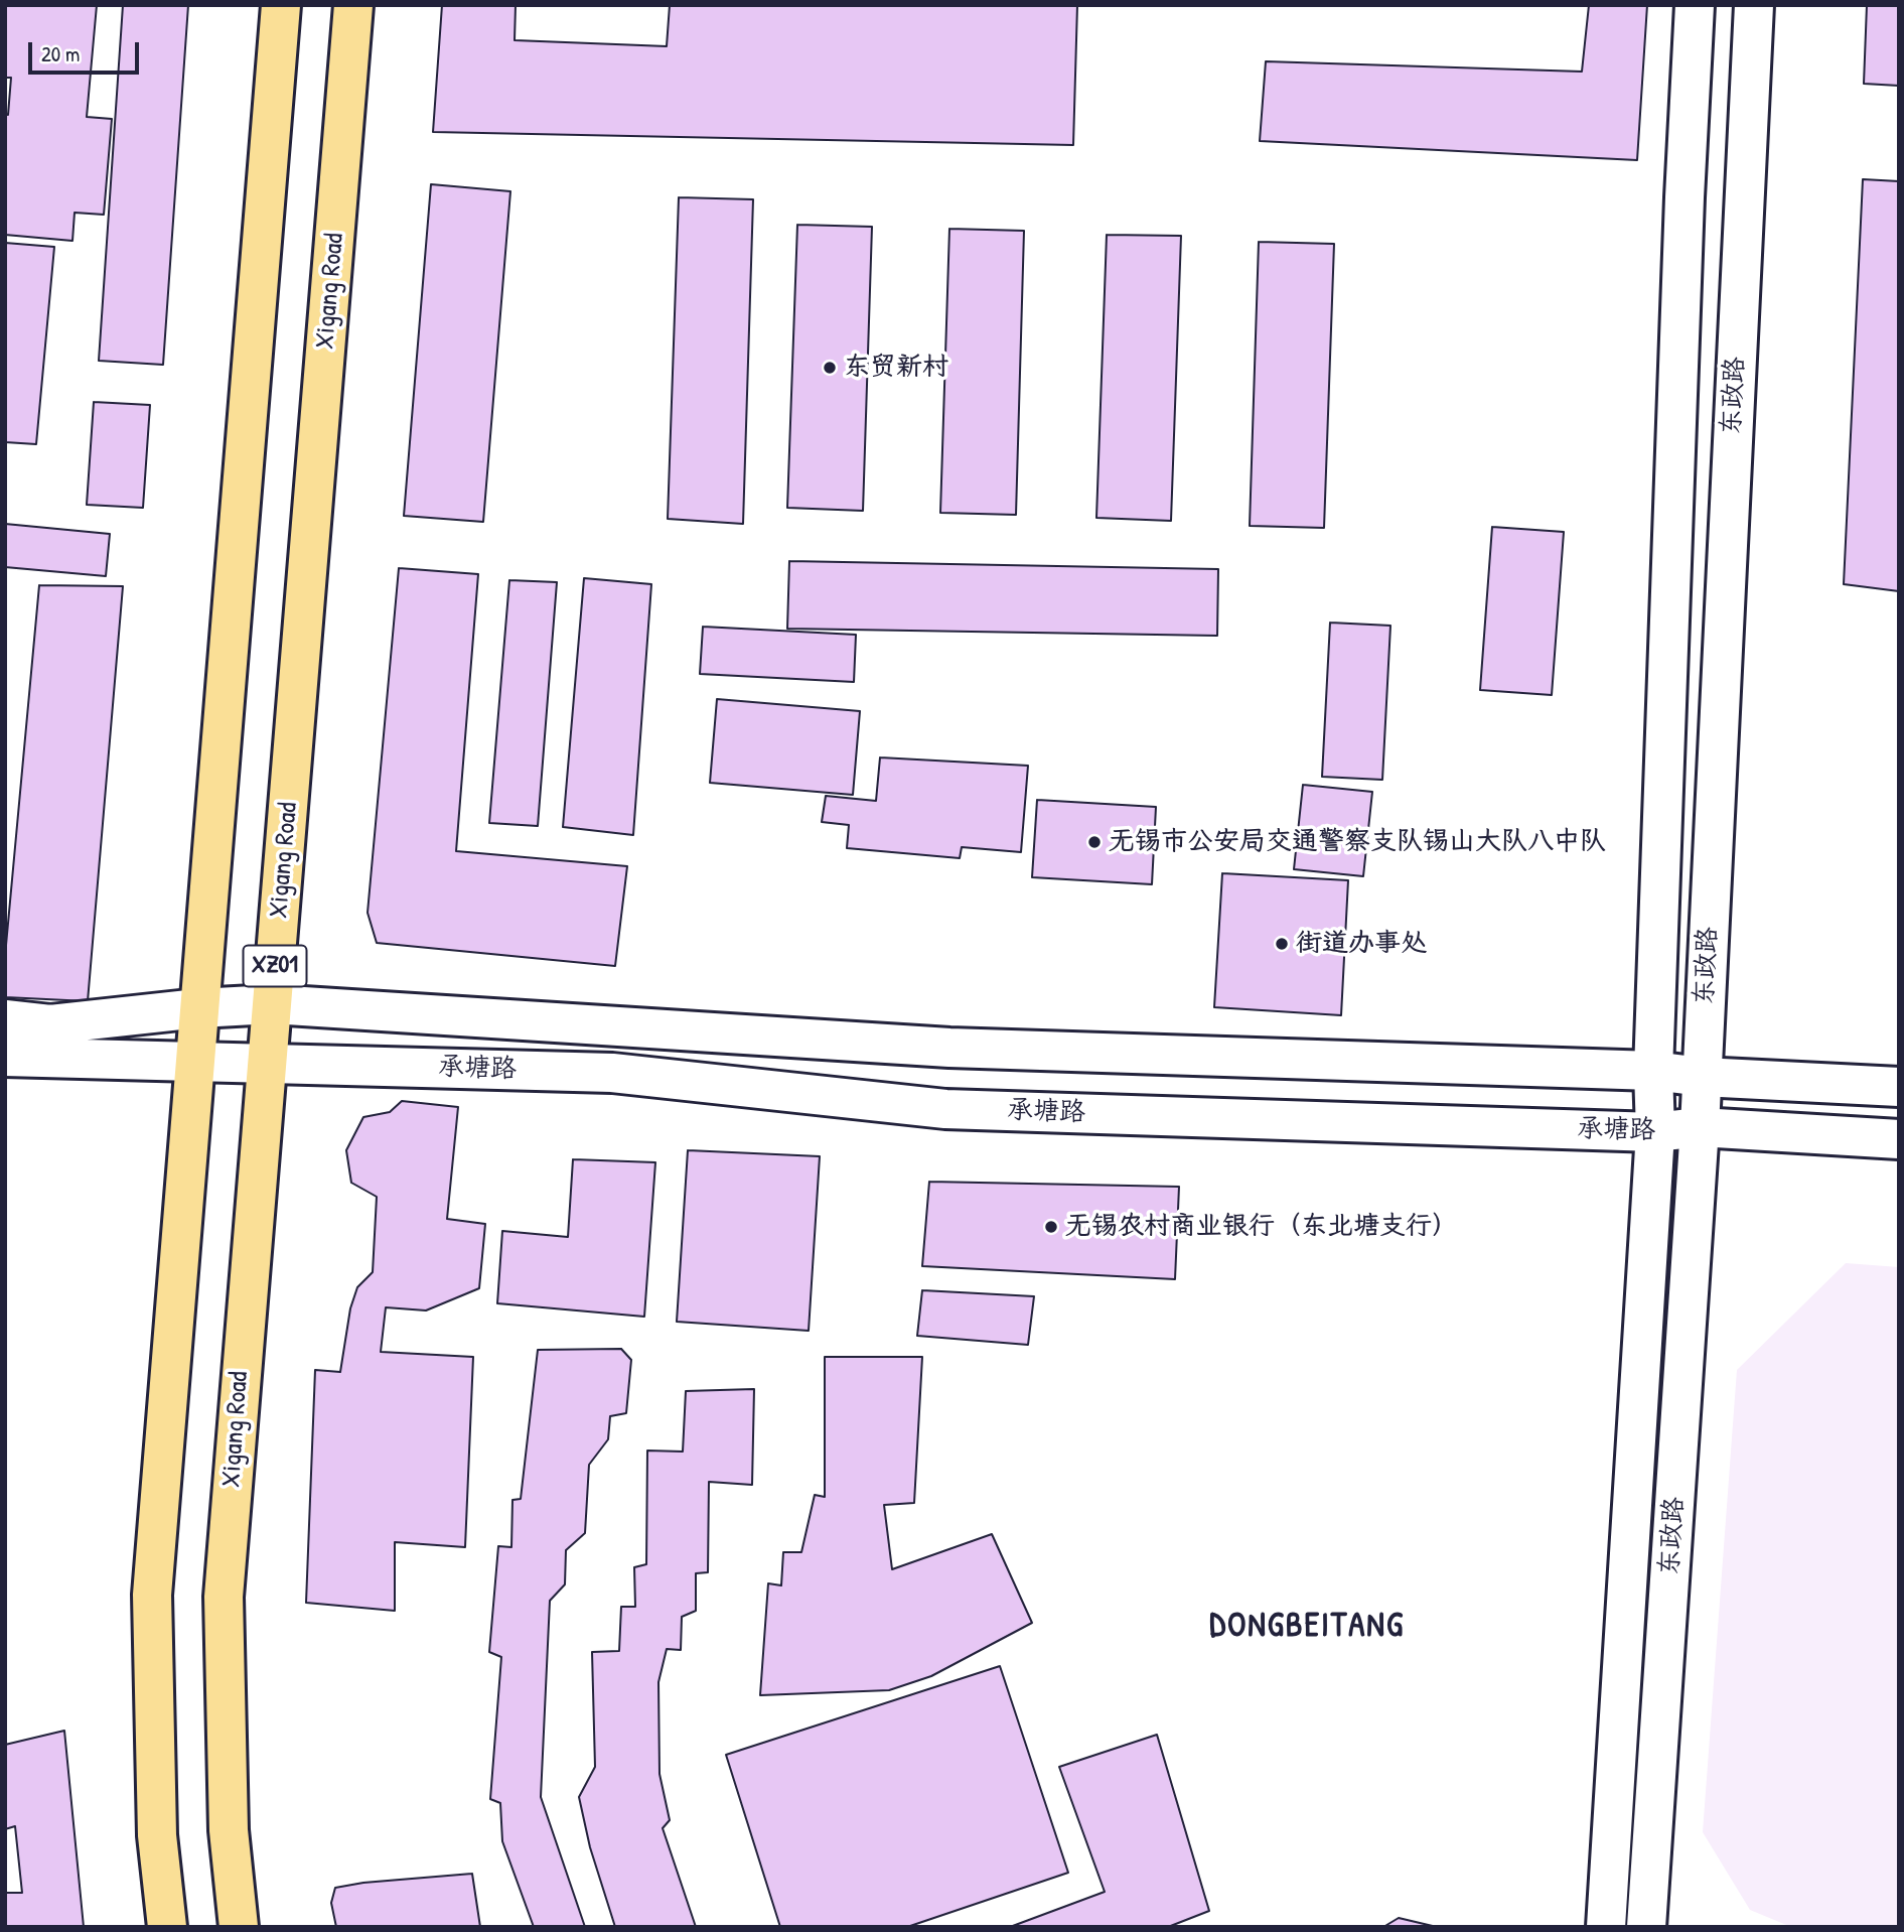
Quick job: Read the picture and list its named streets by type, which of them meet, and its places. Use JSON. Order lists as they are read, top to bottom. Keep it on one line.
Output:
{"streets":{"main road":["Xigang Road","东政路","XZ01","承塘路"]},"crossings":[["Xigang Road","承塘路"],["东政路","承塘路"]],"districts":["DONGBEITANG"],"places":["东贸新村","无锡市公安局交通警察支队锡山大队八中队","街道办事处","无锡农村商业银行（东北塘支行）"],"scale_bar":"20 m"}
